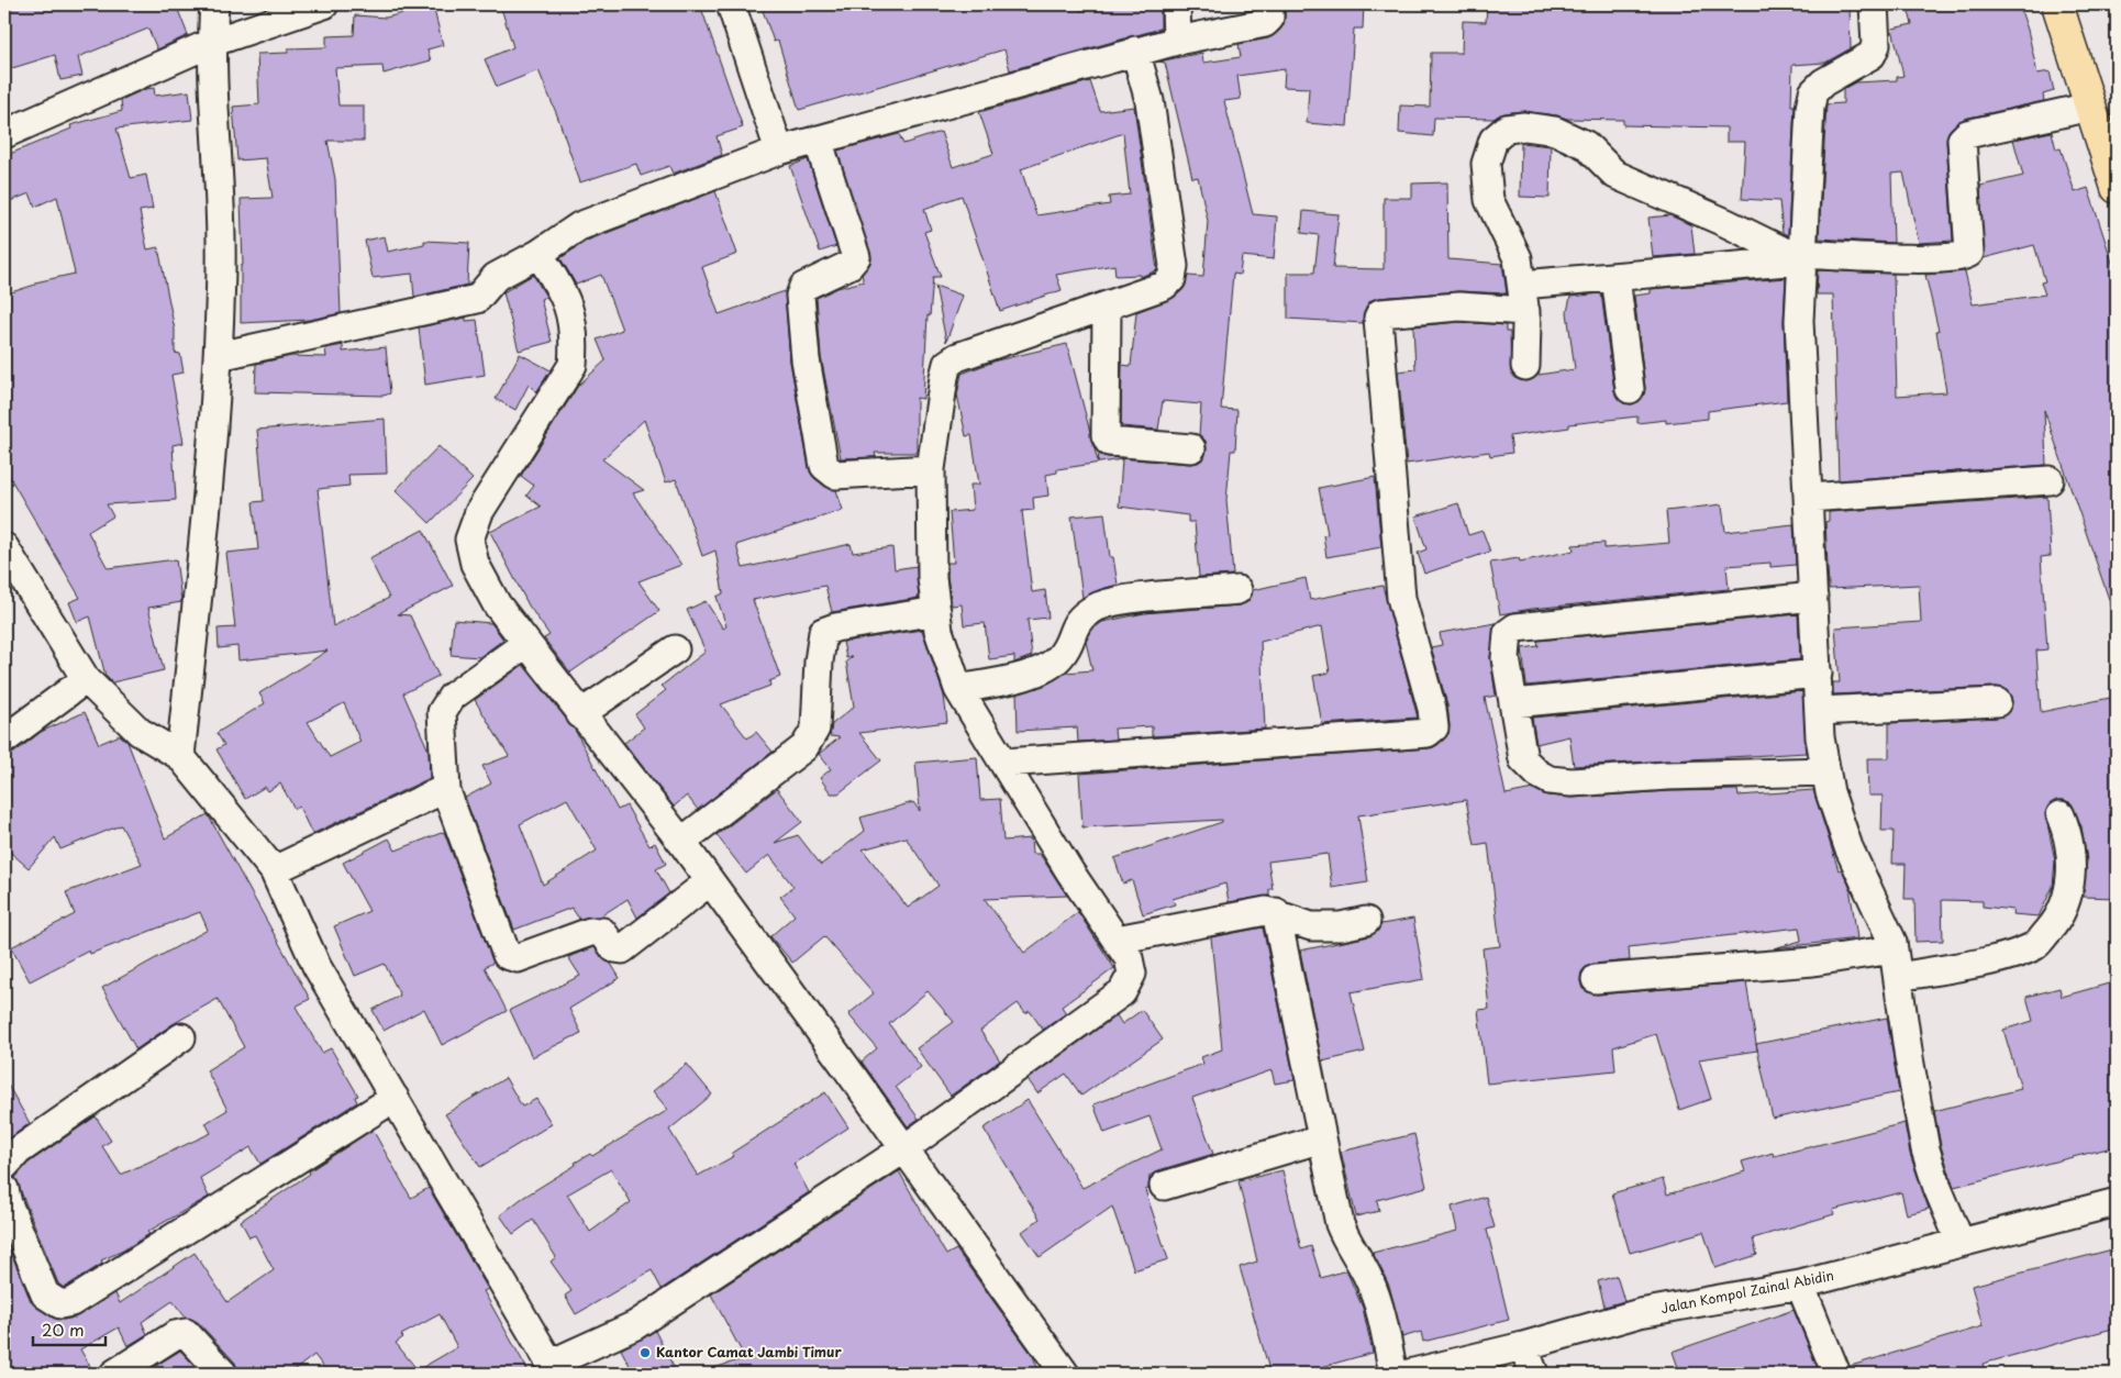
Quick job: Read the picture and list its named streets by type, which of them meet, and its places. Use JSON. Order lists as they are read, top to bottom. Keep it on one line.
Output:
{"streets":{"street":["Jalan Kompol Zainal Abidin"]},"places":["Kantor Camat Jambi Timur"],"scale_bar":"20 m"}
